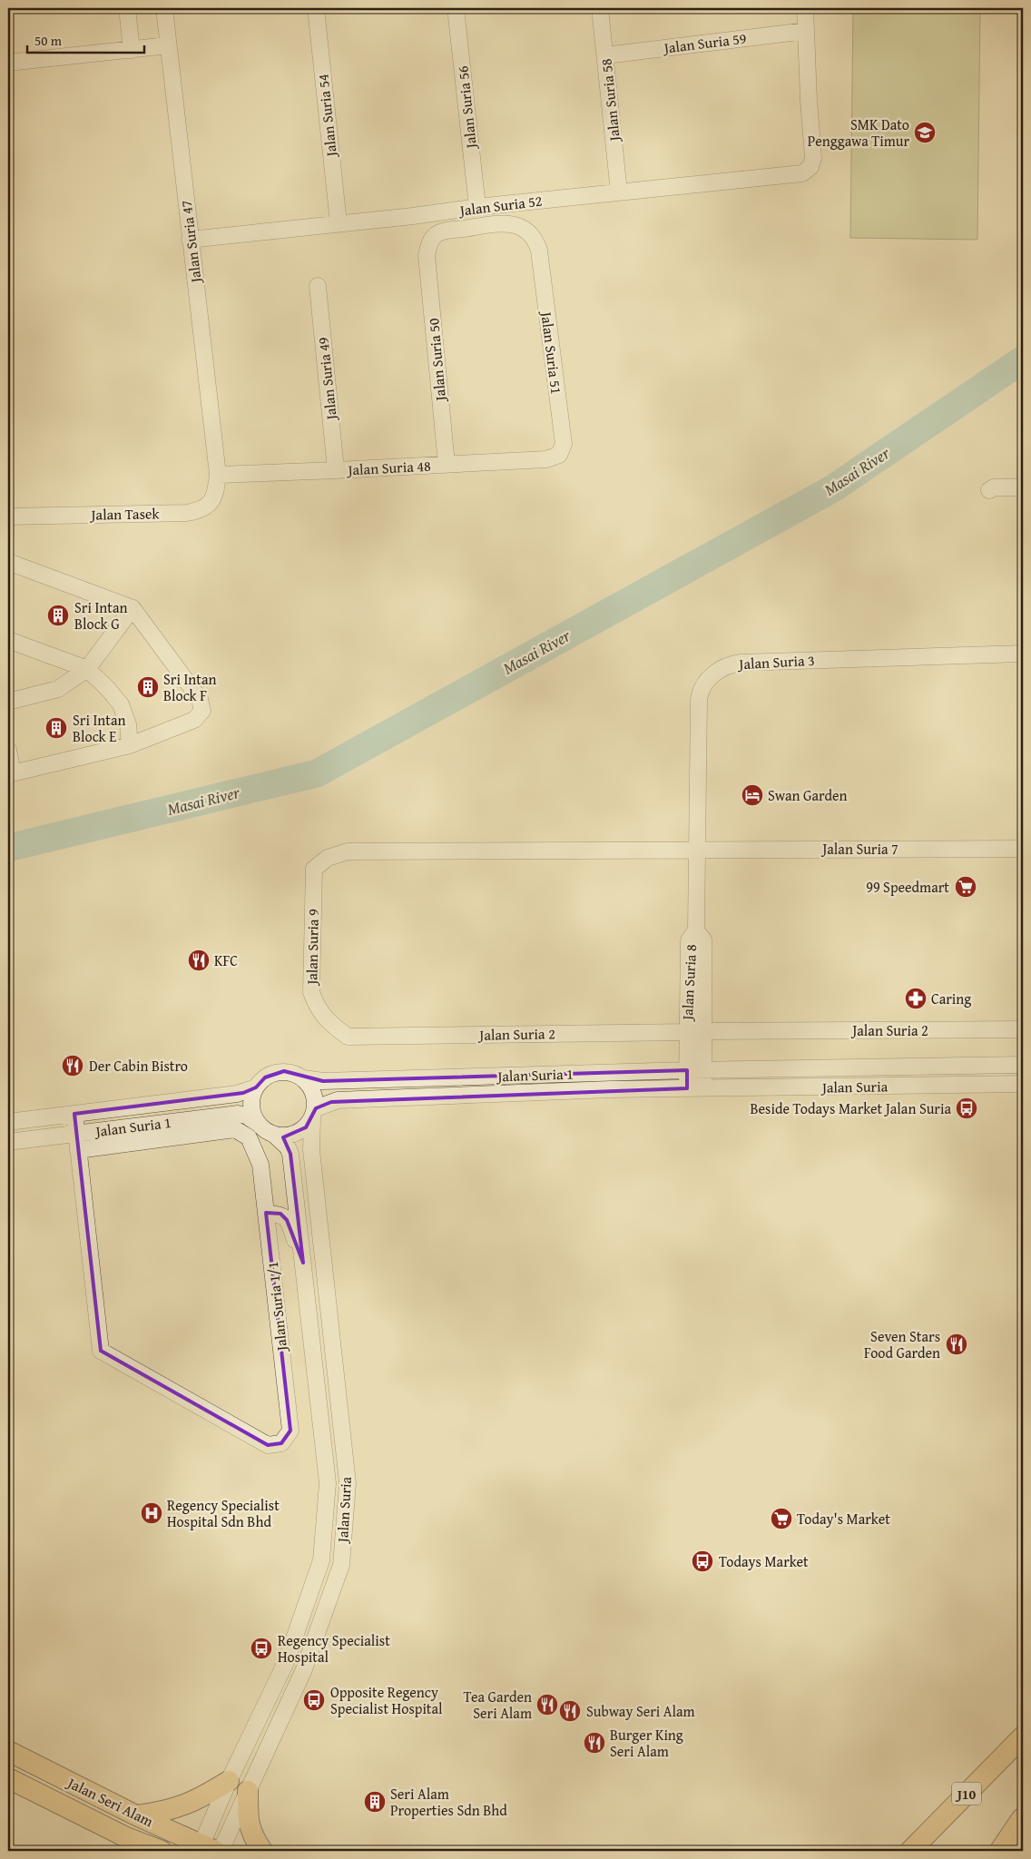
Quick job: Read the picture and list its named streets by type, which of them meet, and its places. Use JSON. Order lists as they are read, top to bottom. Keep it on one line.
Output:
{"streets":{"main road":["J10","Jalan Seri Alam"],"street":["Jalan Suria 59","Jalan Suria 58","Jalan Suria 56","Jalan Suria 54","Jalan Suria 52","Jalan Suria 47","Jalan Suria 51","Jalan Suria 50","Jalan Suria 49","Jalan Suria 48","Jalan Tasek","Jalan Suria 3","Jalan Suria 7","Jalan Suria 9","Jalan Suria 8","Jalan Suria 2","Jalan Suria 1","Jalan Suria","Jalan Suria 1/1"]},"crossings":[["Jalan Suria 59","Jalan Suria 58"],["Jalan Suria 59","Jalan Suria 52"],["Jalan Suria 58","Jalan Suria 52"],["Jalan Suria 56","Jalan Suria 52"],["Jalan Suria 54","Jalan Suria 52"],["Jalan Suria 52","Jalan Suria 47"],["Jalan Suria 47","Jalan Suria 48"],["Jalan Suria 47","Jalan Tasek"],["Jalan Suria 51","Jalan Suria 50"],["Jalan Suria 51","Jalan Suria 48"],["Jalan Suria 50","Jalan Suria 48"],["Jalan Suria 49","Jalan Suria 48"],["Jalan Suria 48","Jalan Tasek"],["Jalan Suria 3","Jalan Suria 7"],["Jalan Suria 3","Jalan Suria 8"],["Jalan Suria 7","Jalan Suria 9"],["Jalan Suria 7","Jalan Suria 8"],["Jalan Suria 9","Jalan Suria 2"],["Jalan Suria 8","Jalan Suria 2"],["Jalan Suria 8","Jalan Suria 1"],["Jalan Suria 8","Jalan Suria"],["Jalan Suria 1","Jalan Suria"],["Jalan Suria","Jalan Seri Alam"]],"water":["Masai River"],"places":{"school or university":["SMK Dato Penggawa Timur"],"building":["Sri Intan Block G","Sri Intan Block F","Sri Intan Block E","Seri Alam Properties Sdn Bhd"],"hotel":["Swan Garden"],"supermarket":["99 Speedmart","Today's Market"],"restaurant":["KFC","Der Cabin Bistro","Seven Stars Food Garden","Tea Garden Seri Alam","Subway Seri Alam","Burger King Seri Alam"],"pharmacy":["Caring"],"bus stop":["Beside Todays Market Jalan Suria","Todays Market","Regency Specialist Hospital","Opposite Regency Specialist Hospital"],"hospital":["Regency Specialist Hospital Sdn Bhd"]},"scale_bar":"50 m"}
